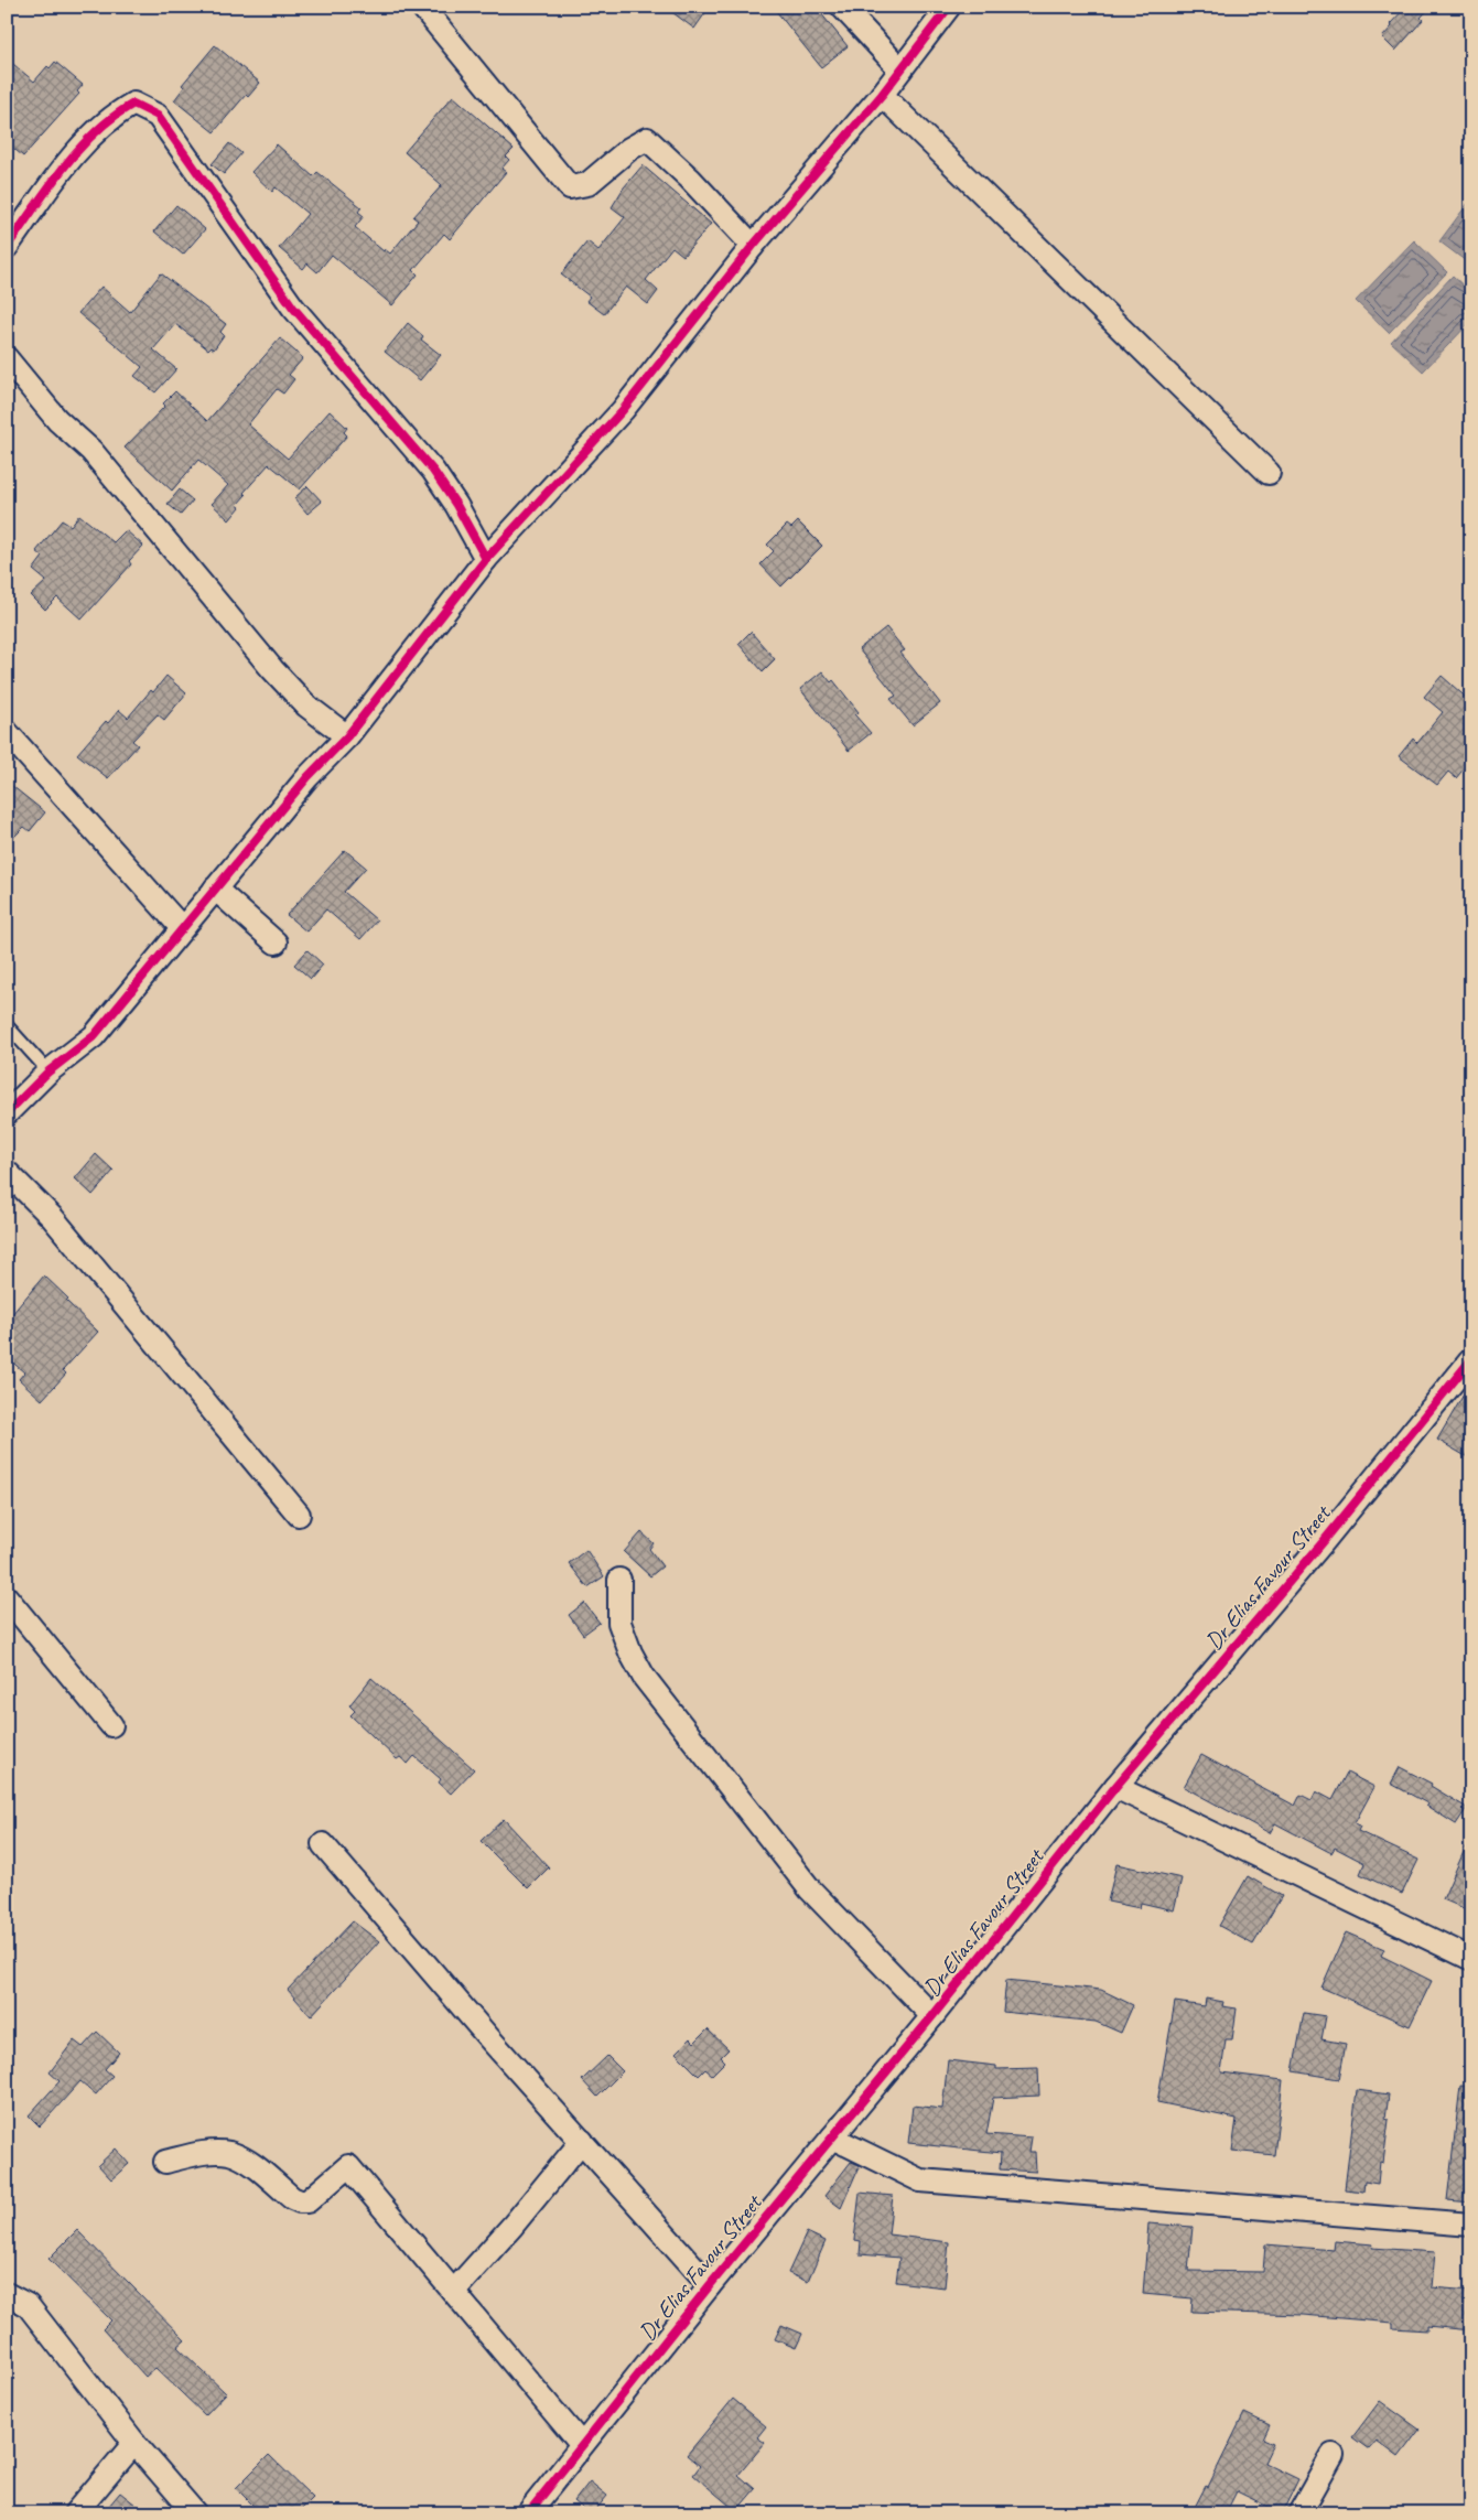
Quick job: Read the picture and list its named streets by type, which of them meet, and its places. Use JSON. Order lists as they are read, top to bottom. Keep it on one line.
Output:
{"streets":{"street":["Dr Elias Favour Street"]}}
